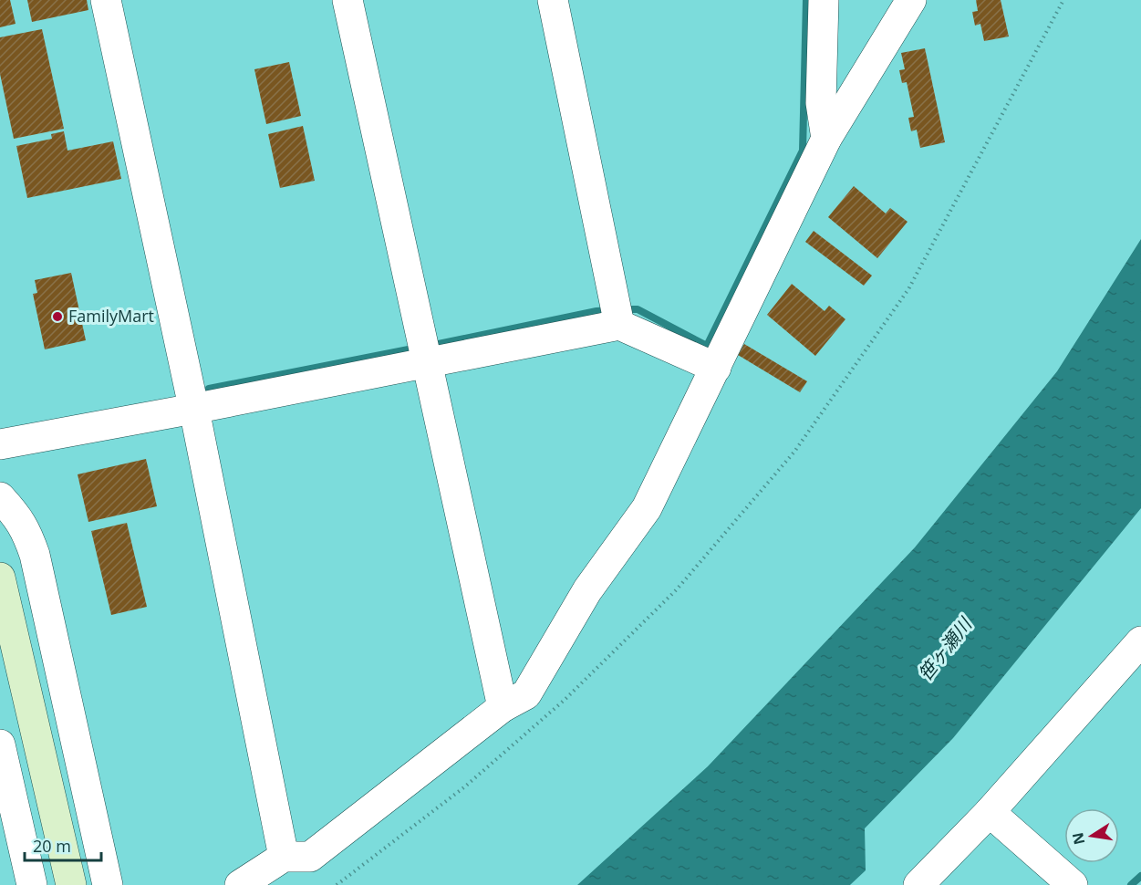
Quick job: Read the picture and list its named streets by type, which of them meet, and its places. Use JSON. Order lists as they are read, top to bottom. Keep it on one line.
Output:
{"water":["笹ヶ瀬川"],"places":["FamilyMart"],"scale_bar":"20 m","north":"left"}
